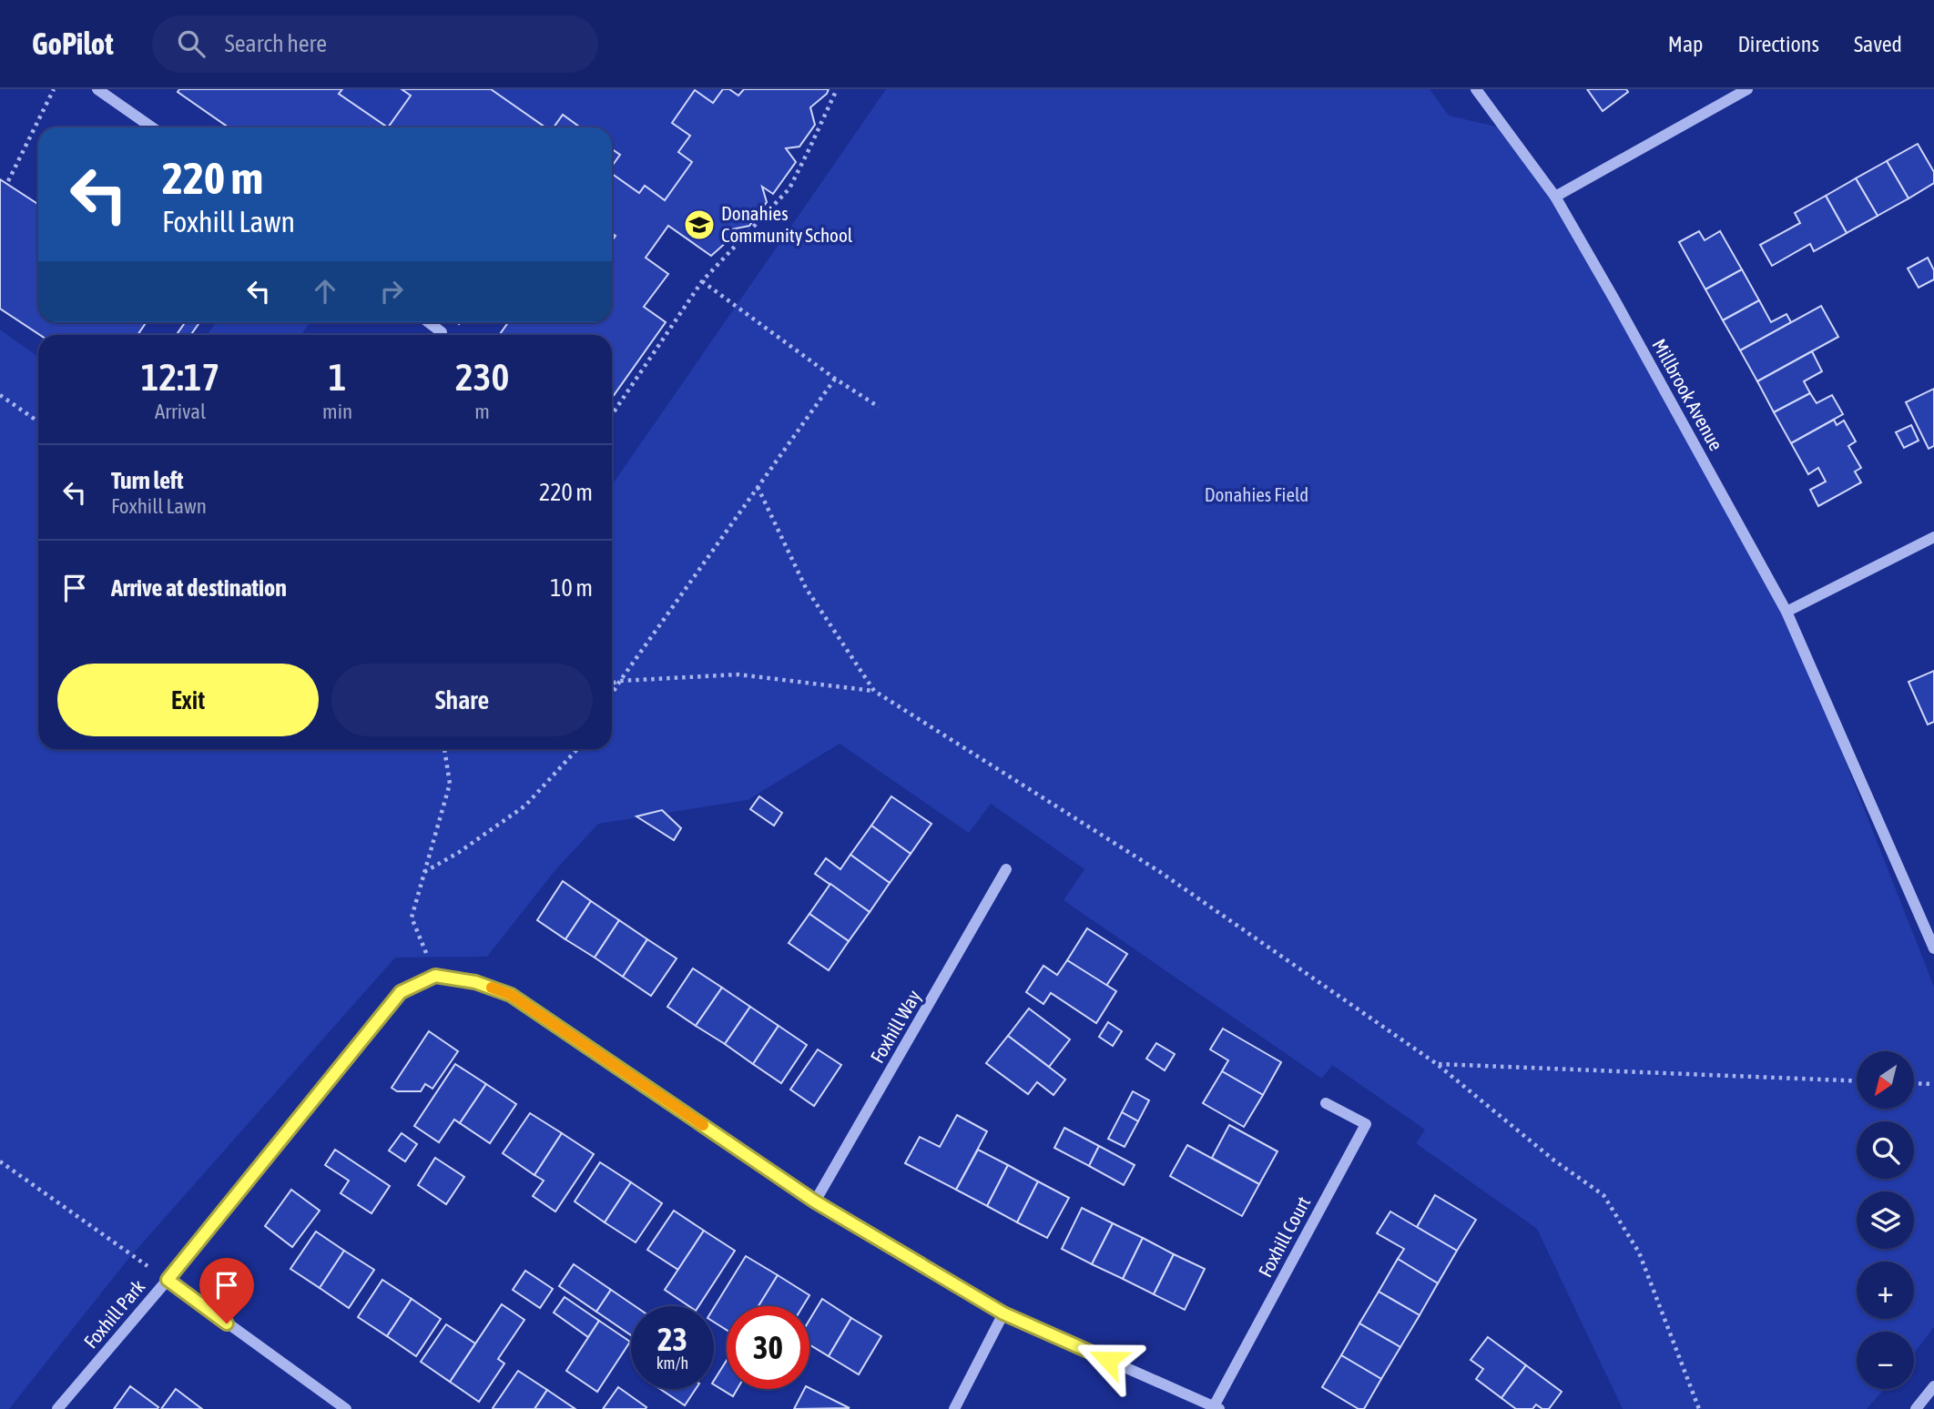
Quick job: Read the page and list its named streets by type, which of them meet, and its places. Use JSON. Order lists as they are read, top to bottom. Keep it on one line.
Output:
{"streets":{"street":["Millbrook Avenue","Foxhill Way","Foxhill Court","Foxhill Park"]},"parks":["Donahies Field"],"places":{"school or university":["Donahies Community School"]},"north":"bottom left","page":{"header":"GoPilot","search":"Search here","nav":["Map","Directions","Saved"],"turn":["220 m","Foxhill Lawn"],"eta":["12:17","Arrival","1","min","230","m"],"list":[{"name":"Turn left","note":"Foxhill Lawn","value":"220 m"},{"name":"Arrive at destination","value":"10 m"}],"buttons":["Exit","Share"],"map_buttons":["+","−"],"speed":"23 km/h","limit":"30"}}
